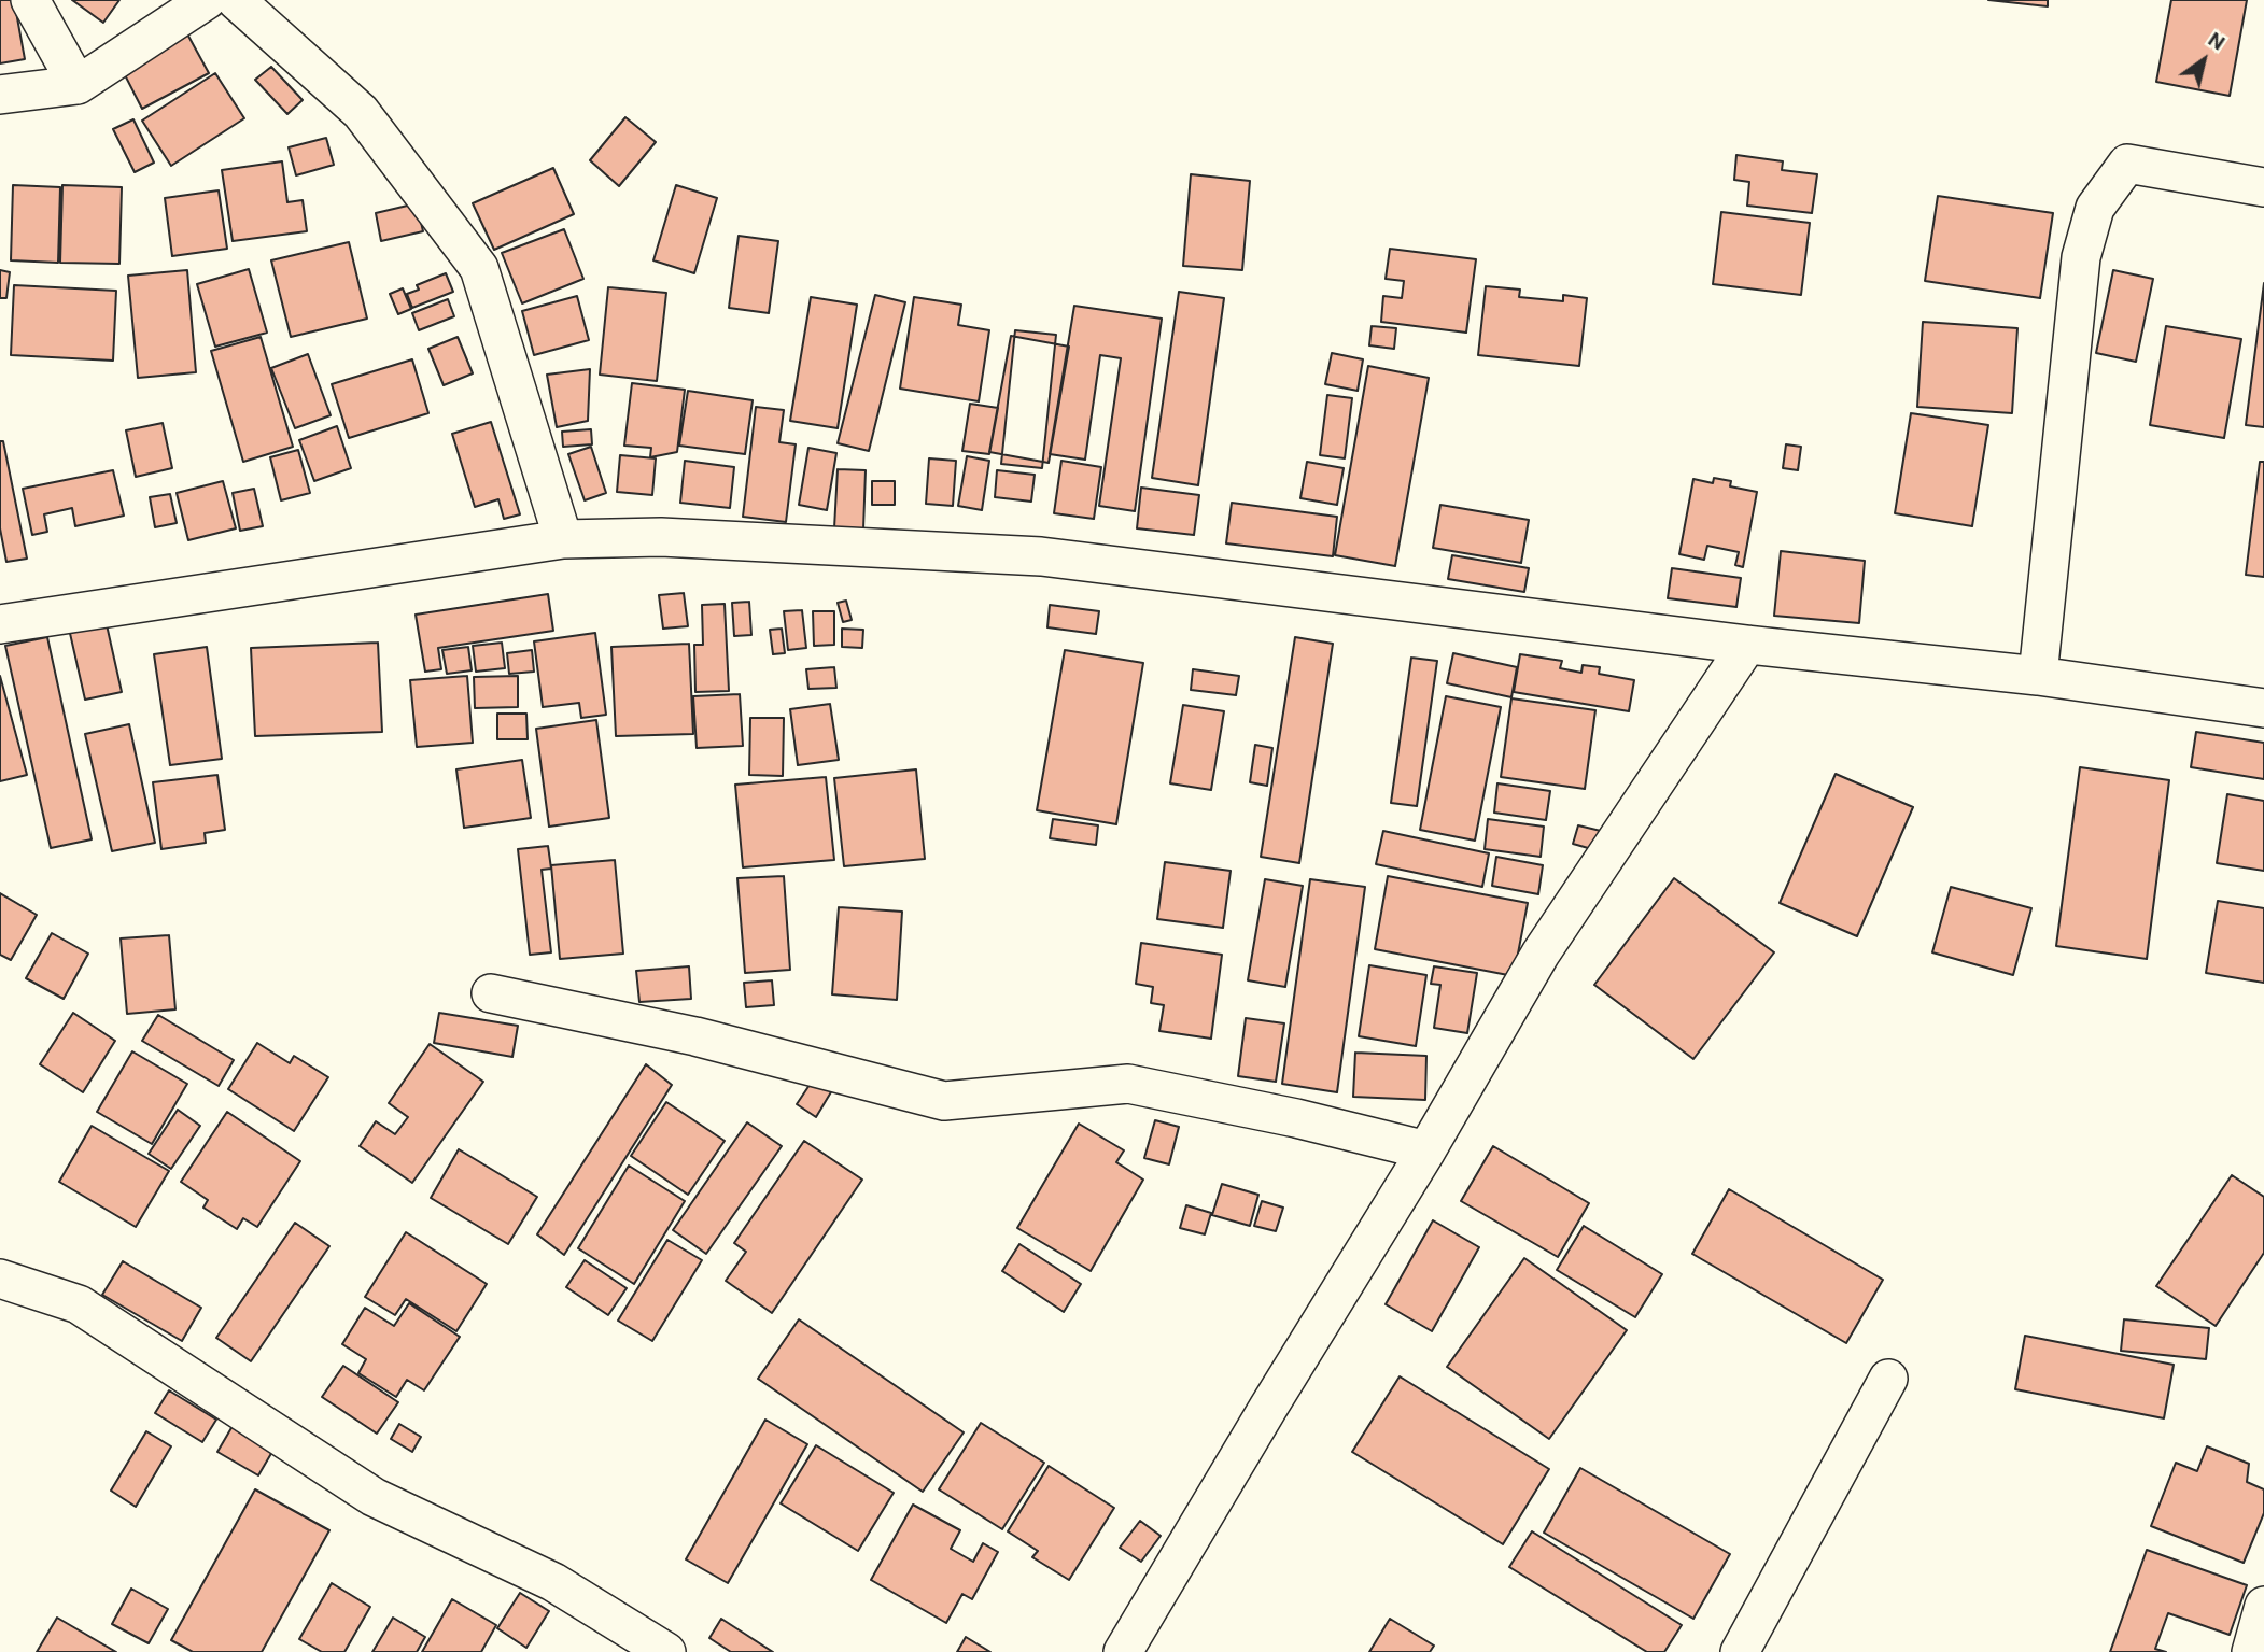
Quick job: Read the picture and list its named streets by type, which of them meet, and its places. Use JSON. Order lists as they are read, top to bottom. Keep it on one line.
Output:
{"north":"top right"}
